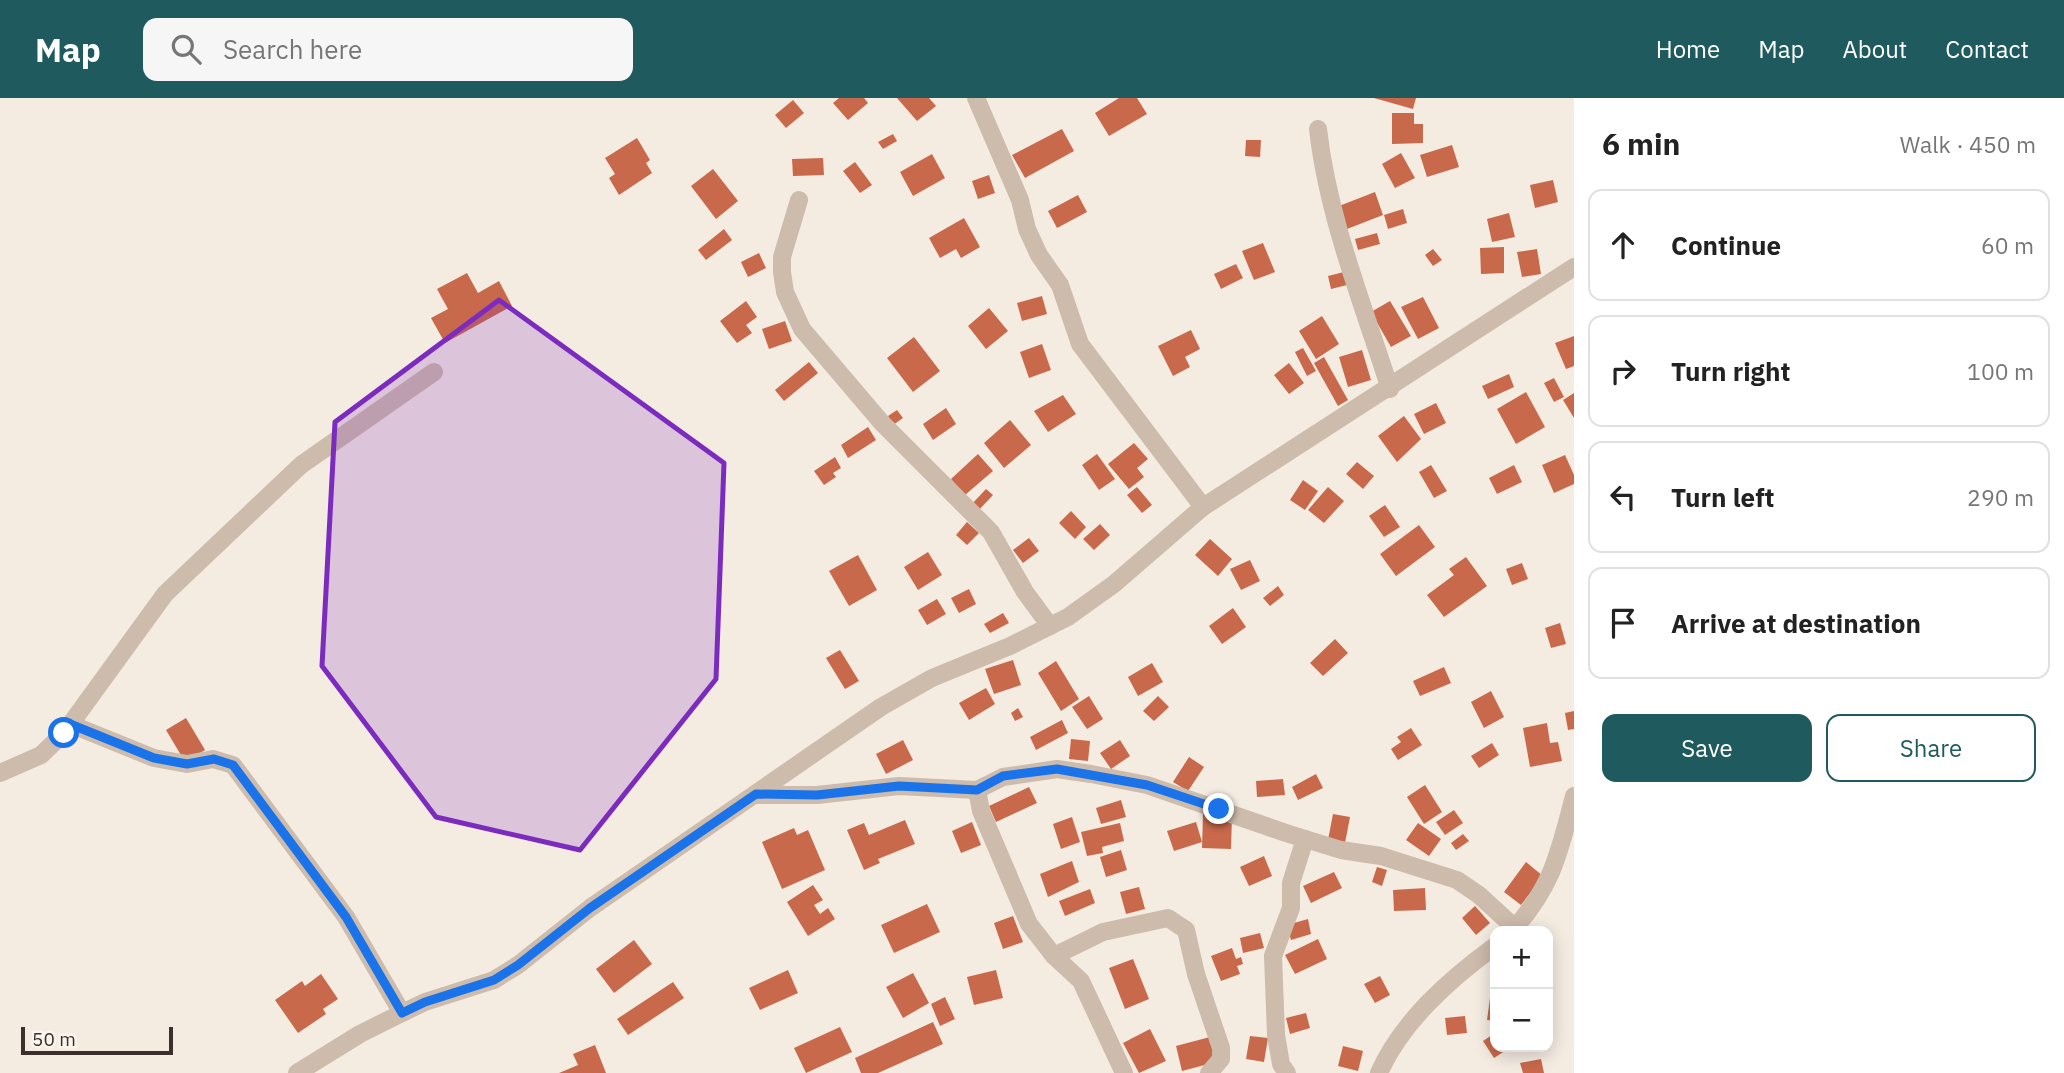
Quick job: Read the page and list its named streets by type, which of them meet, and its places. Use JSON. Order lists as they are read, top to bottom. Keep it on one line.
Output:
{"scale_bar":"50 m","page":{"header":"Map","search":"Search here","nav":["Home","Map","About","Contact"],"heading":["6 min","Walk · 450 m"],"list":[["Continue","60 m"],["Turn right","100 m"],["Turn left","290 m"],"Arrive at destination"],"buttons":["Save","Share"],"map_buttons":["+","−"],"scale":"50 m"}}
